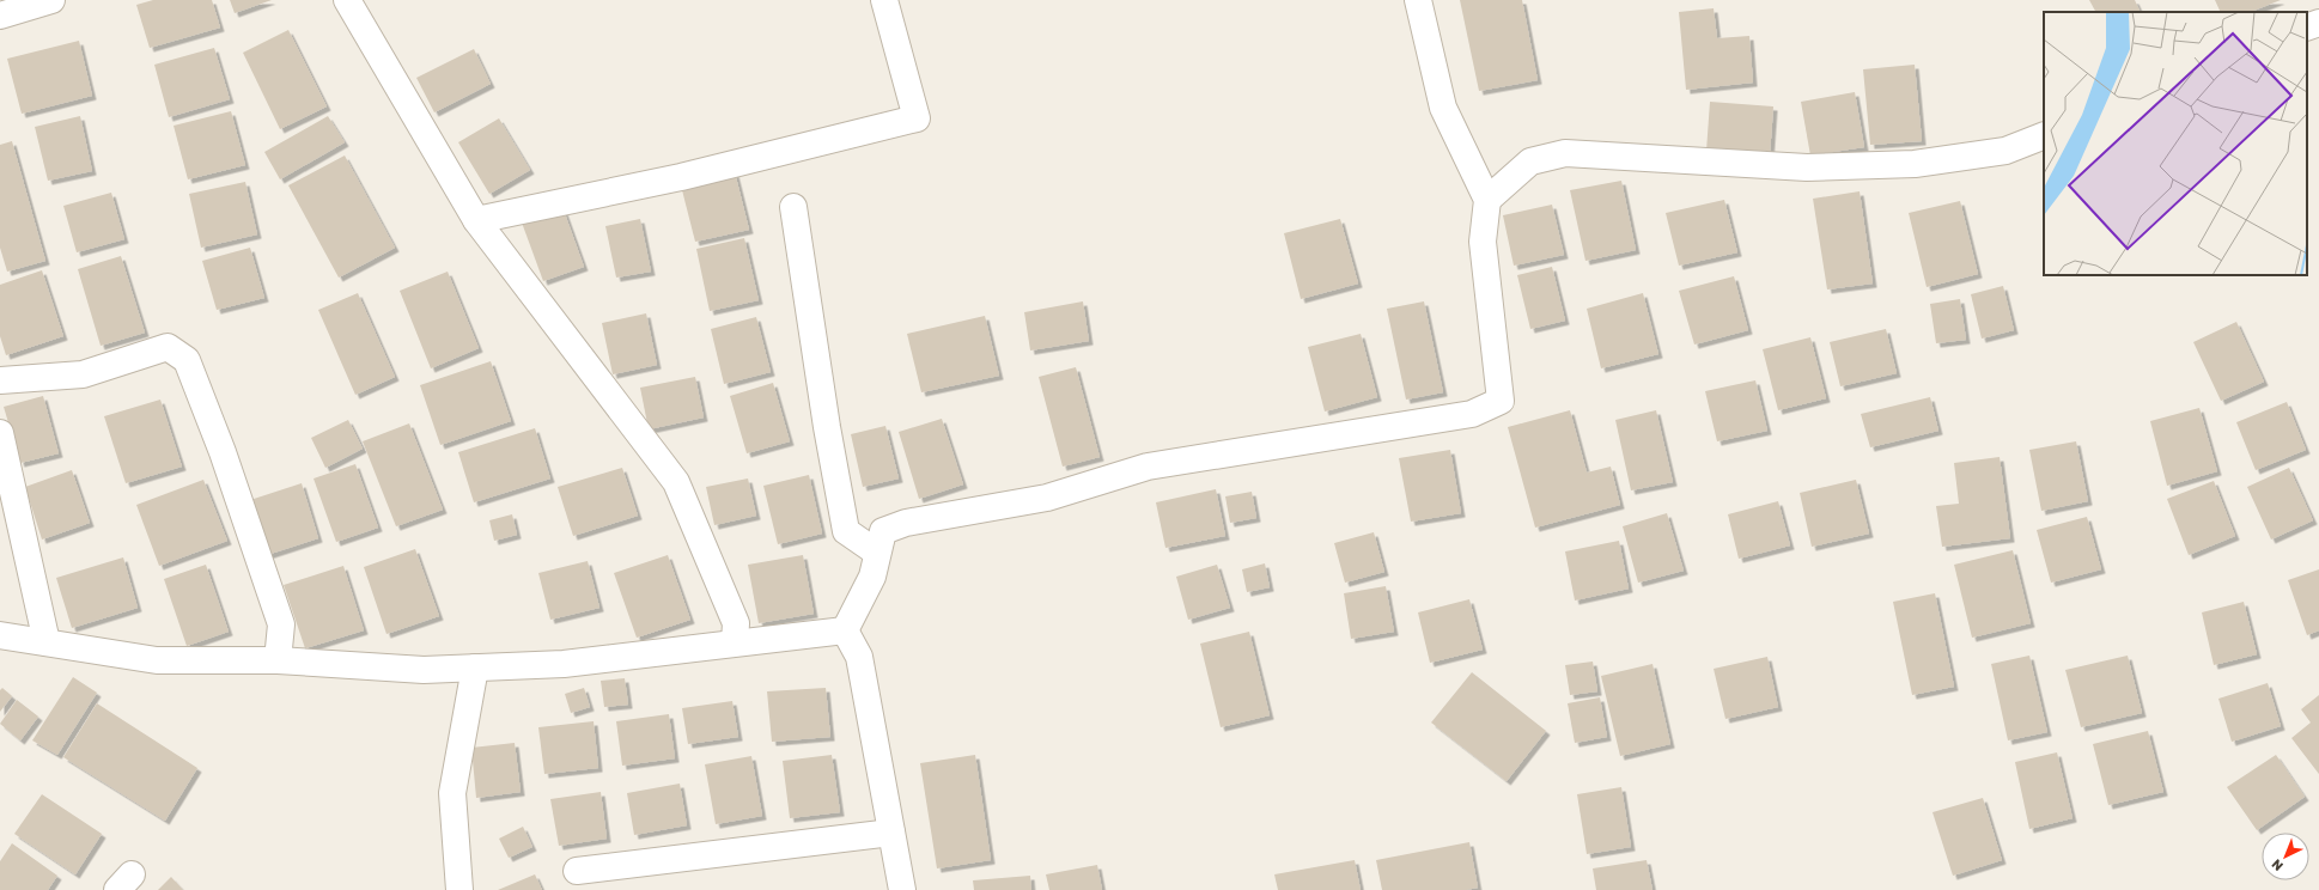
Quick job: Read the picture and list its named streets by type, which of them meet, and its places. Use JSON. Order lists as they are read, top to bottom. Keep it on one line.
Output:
{"north":"bottom left"}
